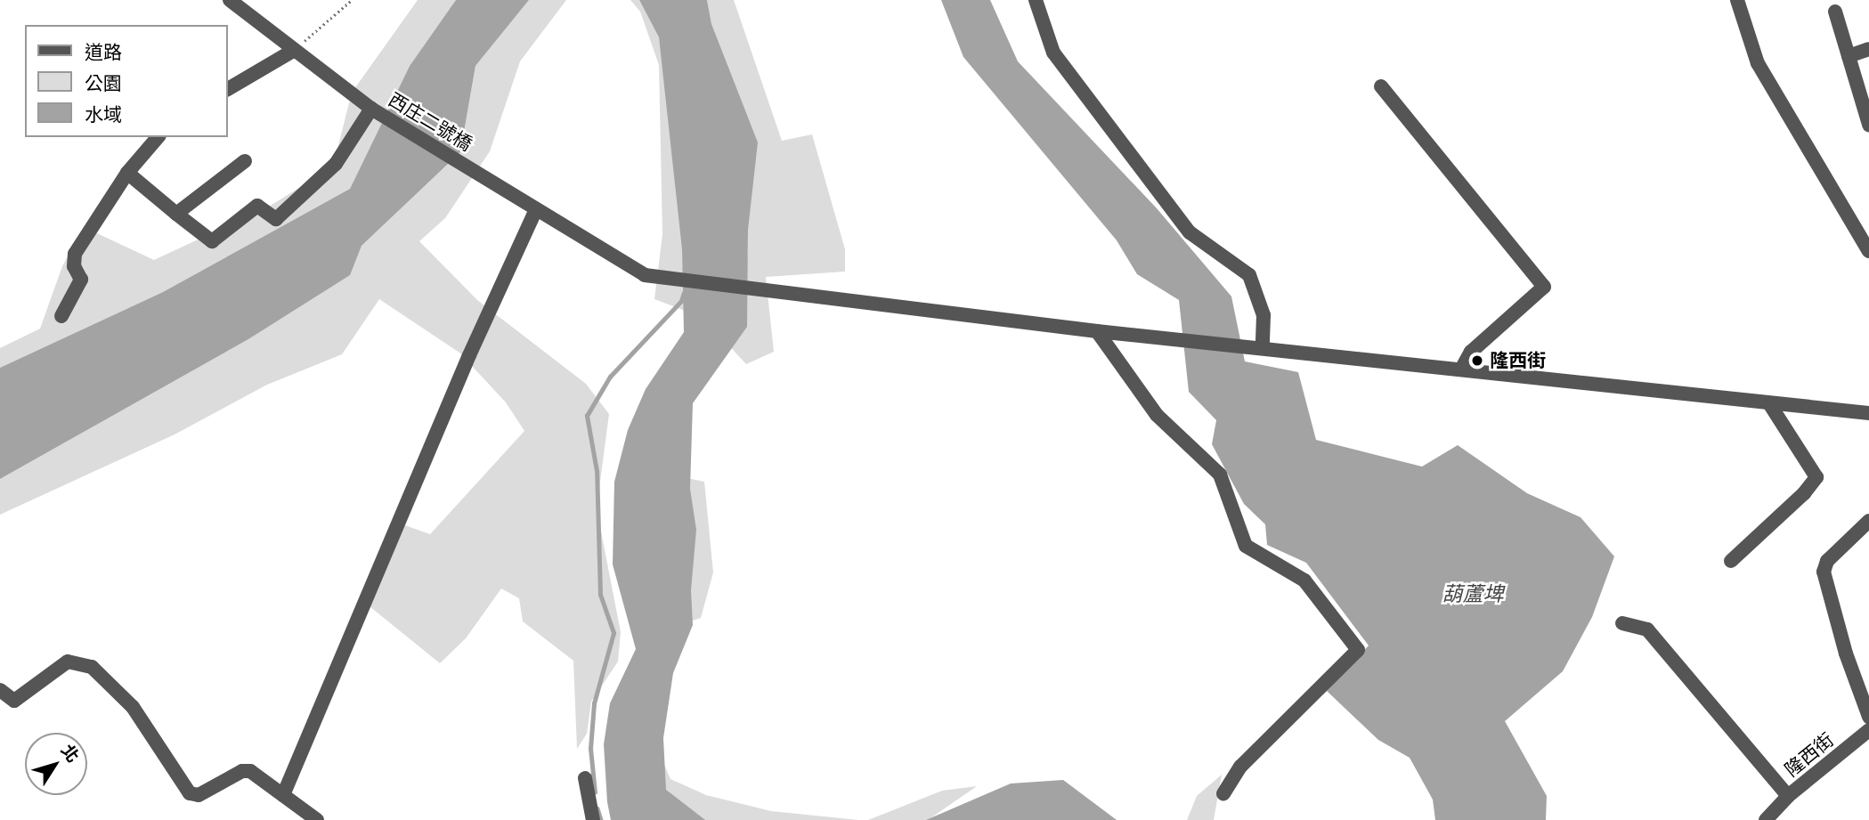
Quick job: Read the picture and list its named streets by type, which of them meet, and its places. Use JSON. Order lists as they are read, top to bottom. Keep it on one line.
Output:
{"streets":{"street":["西庄二號橋","隆西街"]},"water":["葫蘆埤"],"places":["隆西街"],"legend":["道路","公園","水域"],"north":"top right"}
